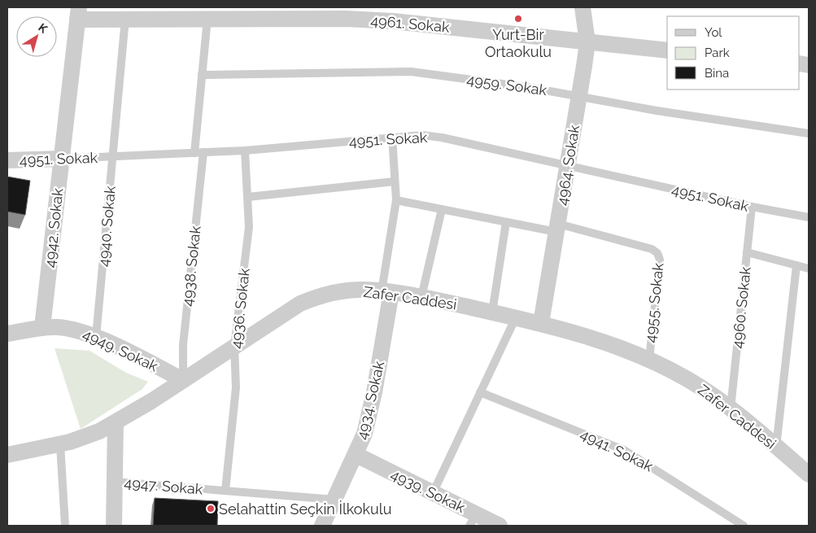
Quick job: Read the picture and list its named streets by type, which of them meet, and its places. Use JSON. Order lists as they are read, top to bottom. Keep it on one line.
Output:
{"streets":{"street":["4961. Sokak","4951. Sokak","4964. Sokak","4942. Sokak","Zafer Caddesi","4949. Sokak","4934. Sokak","4939. Sokak"],"lane":["4959. Sokak","4940. Sokak","4938. Sokak","4955. Sokak","4960. Sokak","4936. Sokak","4941. Sokak","4947. Sokak"]},"crossings":[["4961. Sokak","4964. Sokak"],["4961. Sokak","4940. Sokak"],["4961. Sokak","4942. Sokak"],["4959. Sokak","4964. Sokak"],["4951. Sokak","4964. Sokak"],["4951. Sokak","4940. Sokak"],["4951. Sokak","4942. Sokak"],["4951. Sokak","4938. Sokak"],["4951. Sokak","4960. Sokak"],["4951. Sokak","4936. Sokak"],["4951. Sokak","4934. Sokak"],["4964. Sokak","Zafer Caddesi"],["4964. Sokak","4955. Sokak"],["4940. Sokak","4949. Sokak"],["4942. Sokak","4949. Sokak"],["4938. Sokak","Zafer Caddesi"],["4938. Sokak","4949. Sokak"],["Zafer Caddesi","4955. Sokak"],["Zafer Caddesi","4960. Sokak"],["Zafer Caddesi","4936. Sokak"],["Zafer Caddesi","4949. Sokak"],["Zafer Caddesi","4934. Sokak"],["4955. Sokak","4934. Sokak"],["4936. Sokak","4947. Sokak"],["4934. Sokak","4947. Sokak"],["4934. Sokak","4939. Sokak"]],"places":["Yurt-Bir Ortaokulu","Selahattin Seçkin İlkokulu"],"legend":["Yol","Park","Bina"],"north":"top right"}
